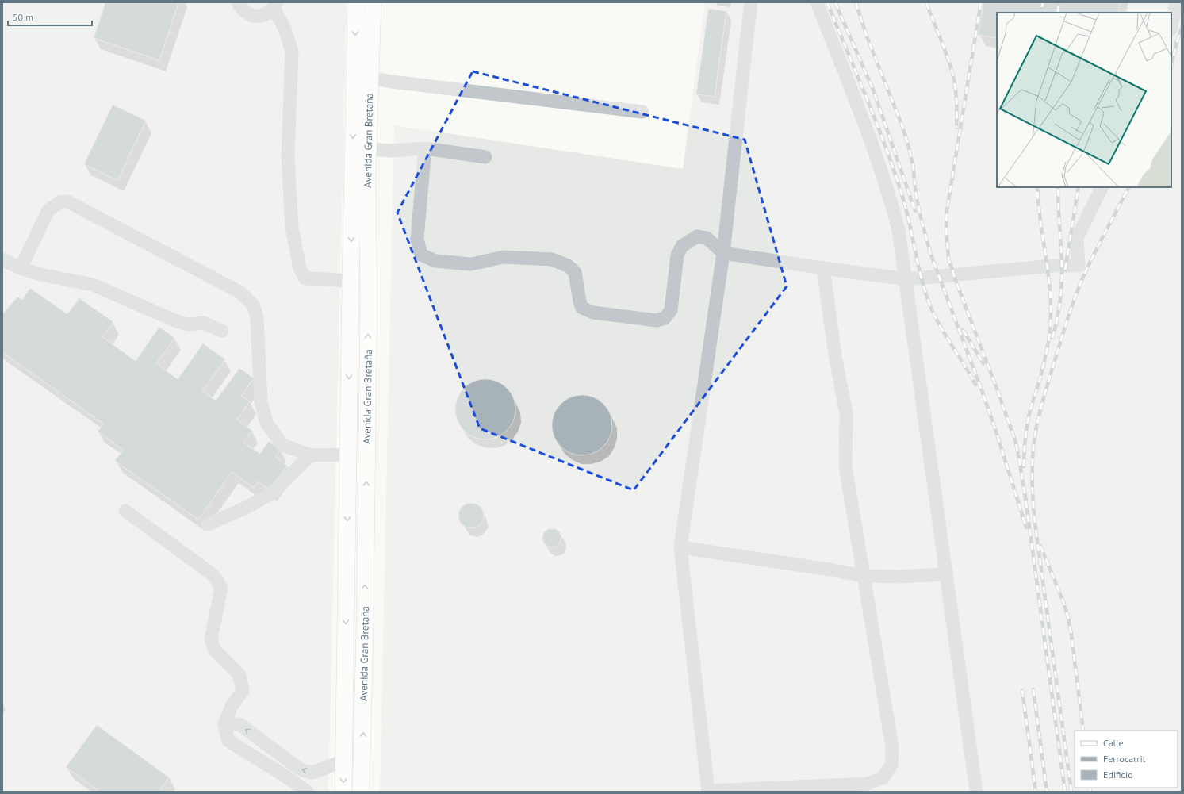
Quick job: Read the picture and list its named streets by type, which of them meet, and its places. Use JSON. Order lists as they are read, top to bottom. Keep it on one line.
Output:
{"streets":{"main road":["Avenida Gran Bretaña"]},"legend":["Calle","Ferrocarril","Edificio"],"scale_bar":"50 m"}
